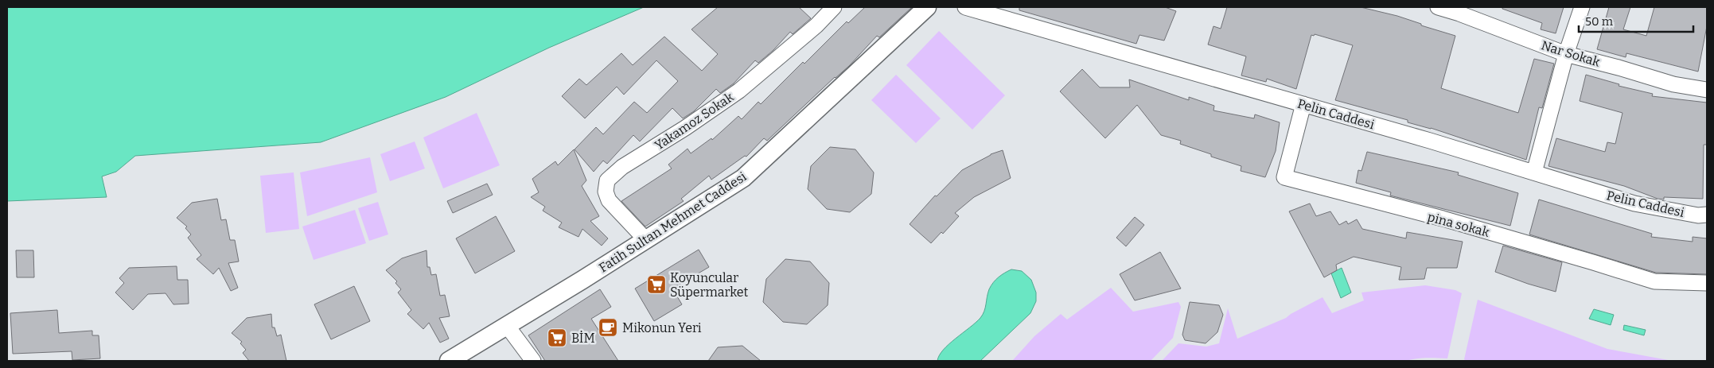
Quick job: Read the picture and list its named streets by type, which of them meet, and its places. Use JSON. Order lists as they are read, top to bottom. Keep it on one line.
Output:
{"streets":{"street":["Nar Sokak","Pelin Caddesi","Yakamoz Sokak","Fatih Sultan Mehmet Caddesi","pina sokak"]},"crossings":[["Pelin Caddesi","pina sokak"],["Yakamoz Sokak","Fatih Sultan Mehmet Caddesi"]],"places":{"supermarket":["Koyuncular Süpermarket","BİM"],"cafe":["Mikonun Yeri"]},"scale_bar":"50 m"}
